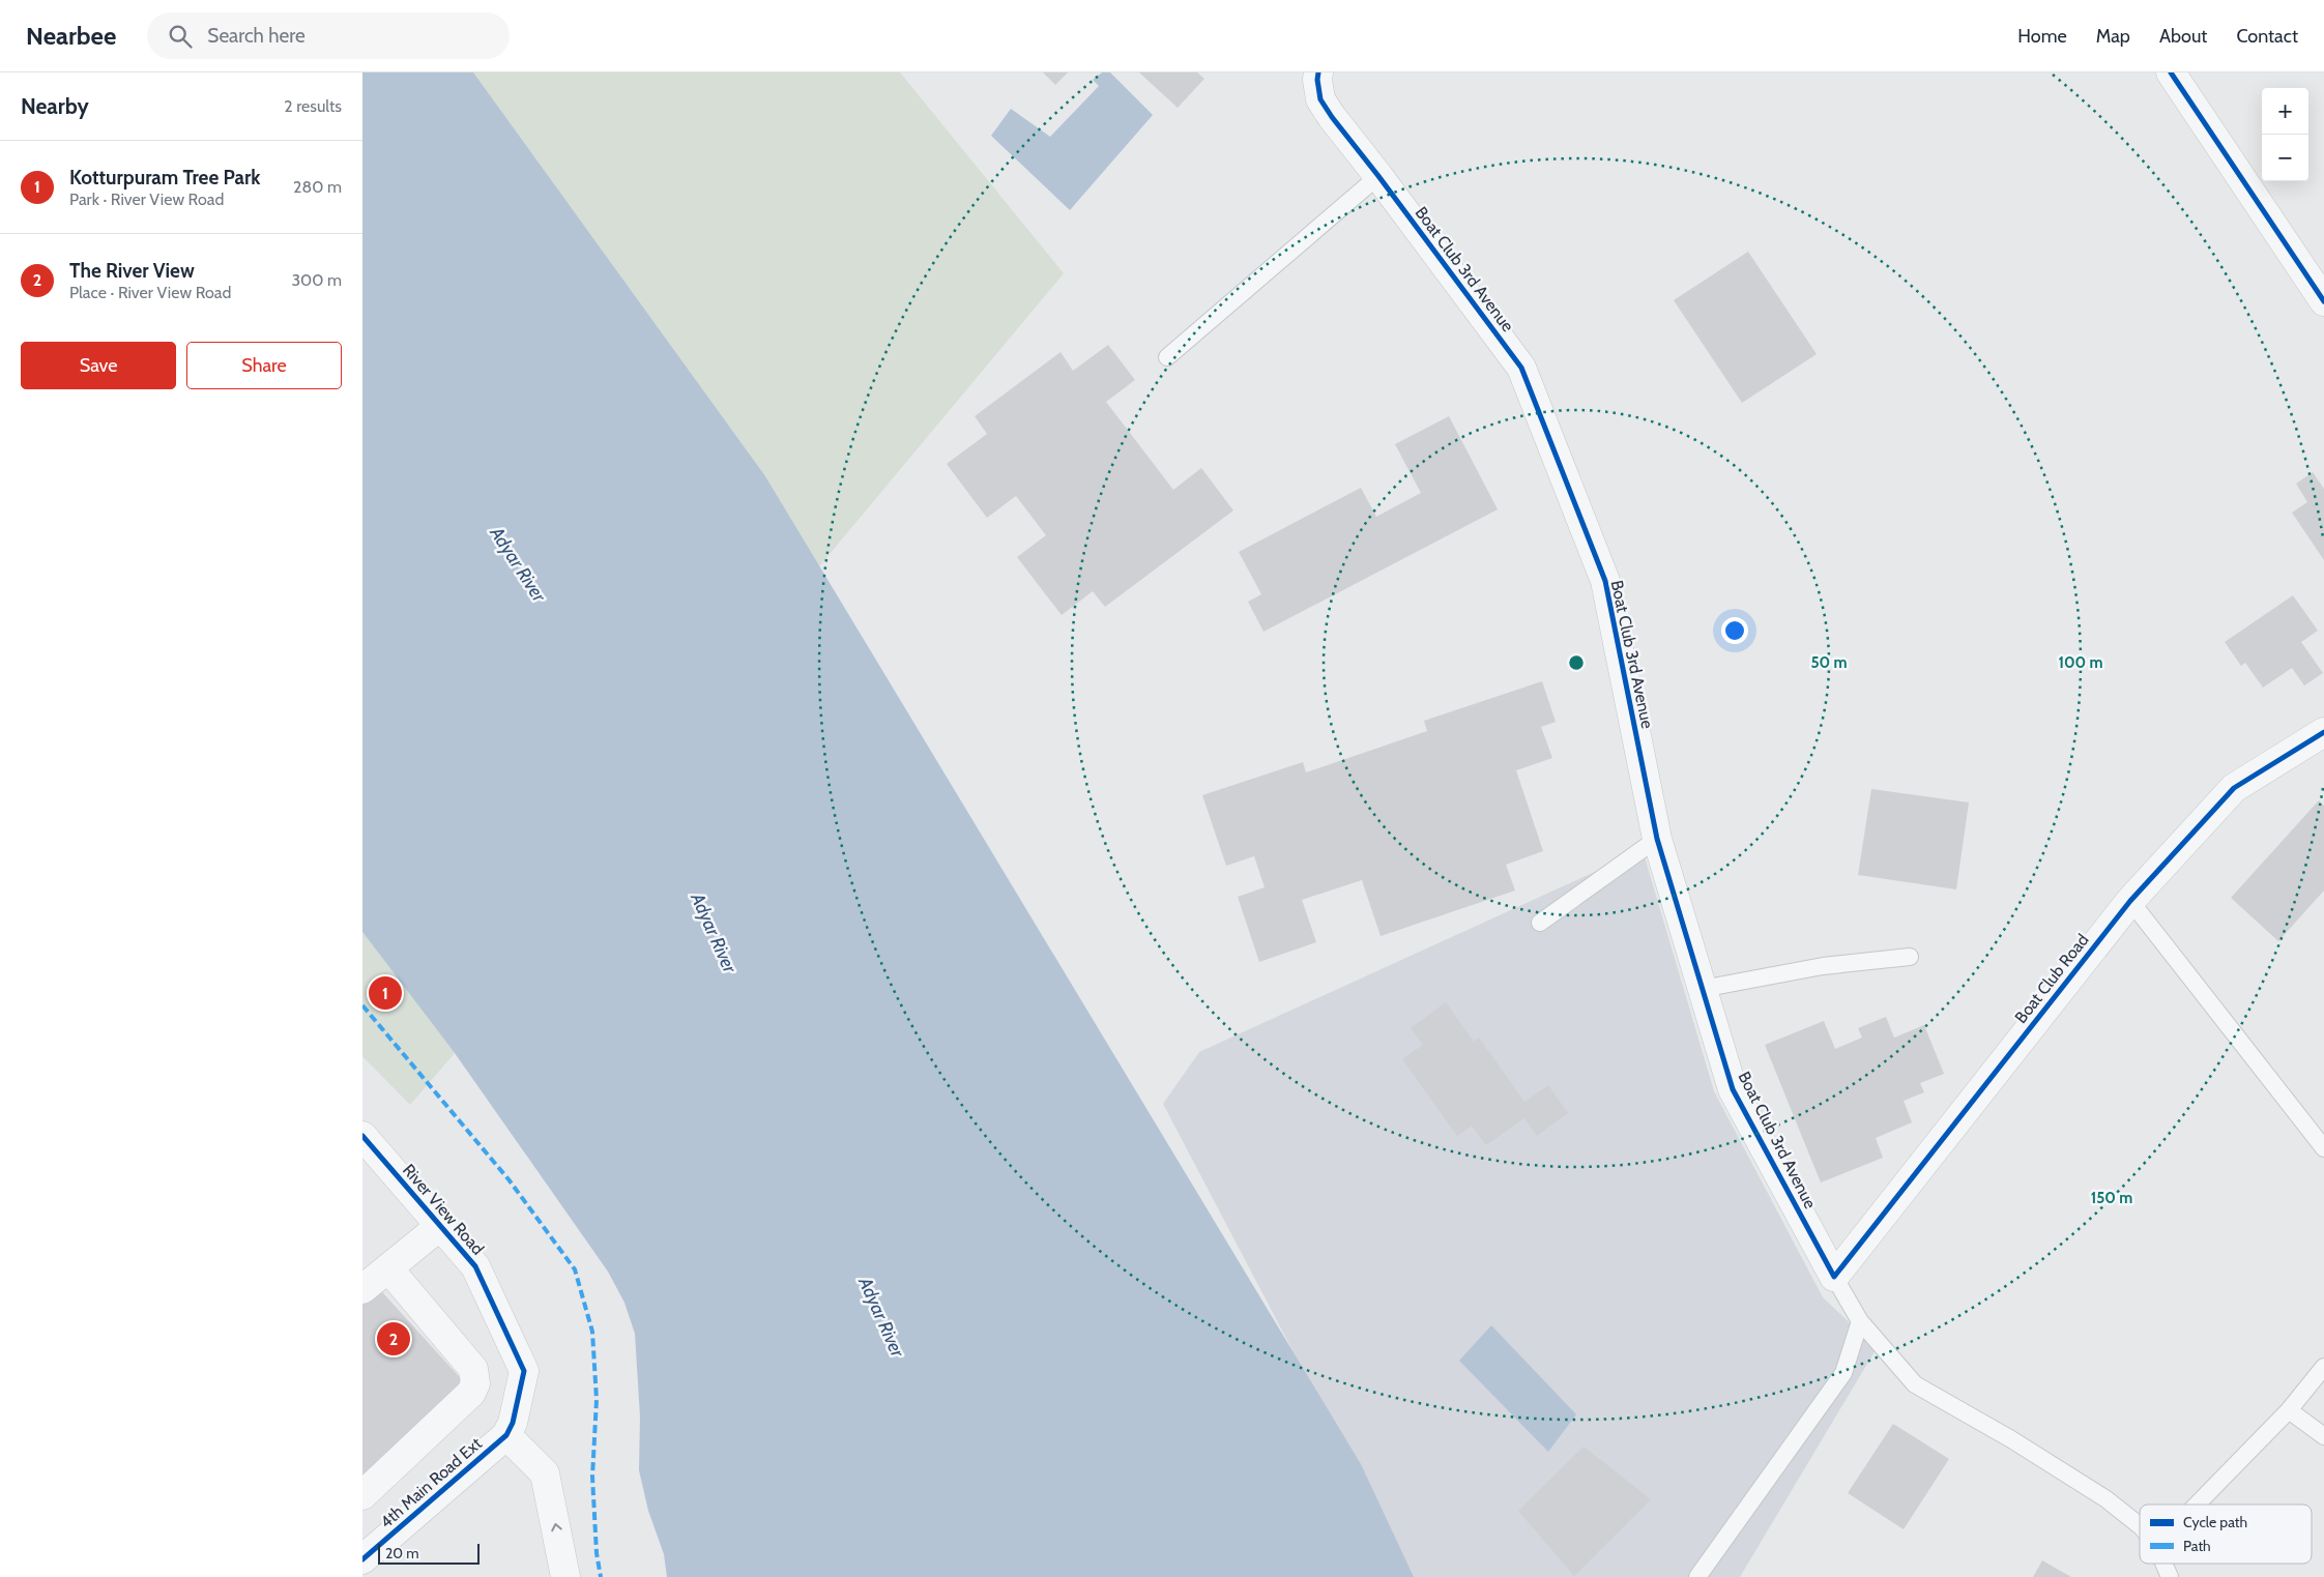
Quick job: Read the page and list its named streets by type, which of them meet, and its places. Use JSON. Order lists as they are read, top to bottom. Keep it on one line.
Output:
{"streets":{"street":["Boat Club 3rd Avenue","Boat Club Road","River View Road","4th Main Road Ext"]},"crossings":[["Boat Club 3rd Avenue","Boat Club Road"],["River View Road","4th Main Road Ext"]],"water":["Adyar River"],"legend":["Cycle path","Path"],"scale_bar":"20 m","page":{"header":"Nearbee","search":"Search here","nav":["Home","Map","About","Contact"],"heading":["Nearby","2 results"],"map_buttons":["+","−"],"list":[{"mark":"1","name":"Kotturpuram Tree Park","note":"Park · River View Road","value":"280 m"},{"mark":"2","name":"The River View","note":"Place · River View Road","value":"300 m"}],"buttons":["Save","Share"],"pins":["1","2"],"scale":"20 m"},"rings":["50 m","100 m","150 m"]}
